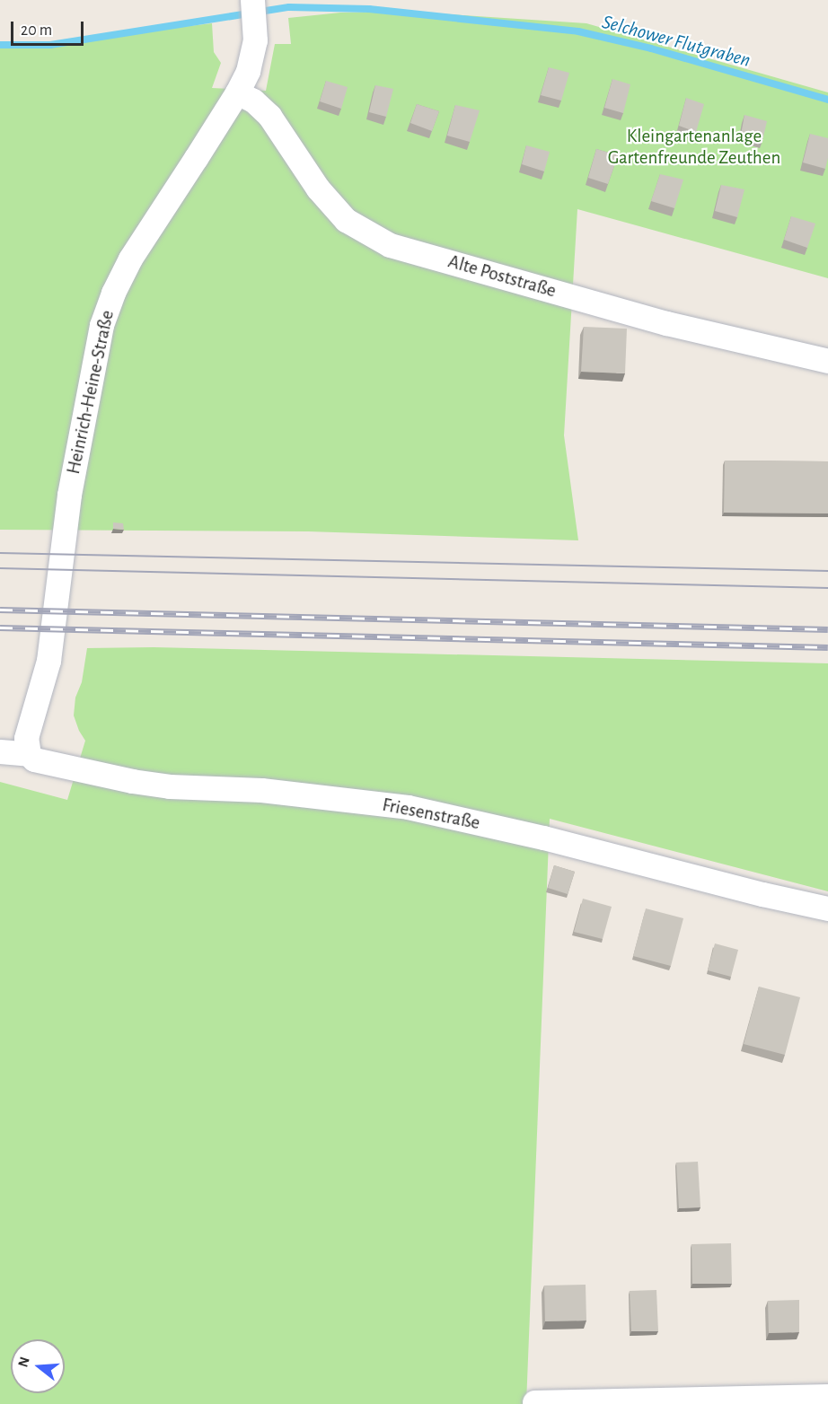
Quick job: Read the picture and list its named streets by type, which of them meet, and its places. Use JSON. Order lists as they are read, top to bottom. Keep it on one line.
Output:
{"streets":{"street":["Alte Poststraße","Heinrich-Heine-Straße","Friesenstraße"]},"crossings":[["Alte Poststraße","Heinrich-Heine-Straße"],["Heinrich-Heine-Straße","Friesenstraße"]],"water":["Selchower Flutgraben"],"parks":["Kleingartenanlage Gartenfreunde Zeuthen"],"scale_bar":"20 m","north":"left"}
